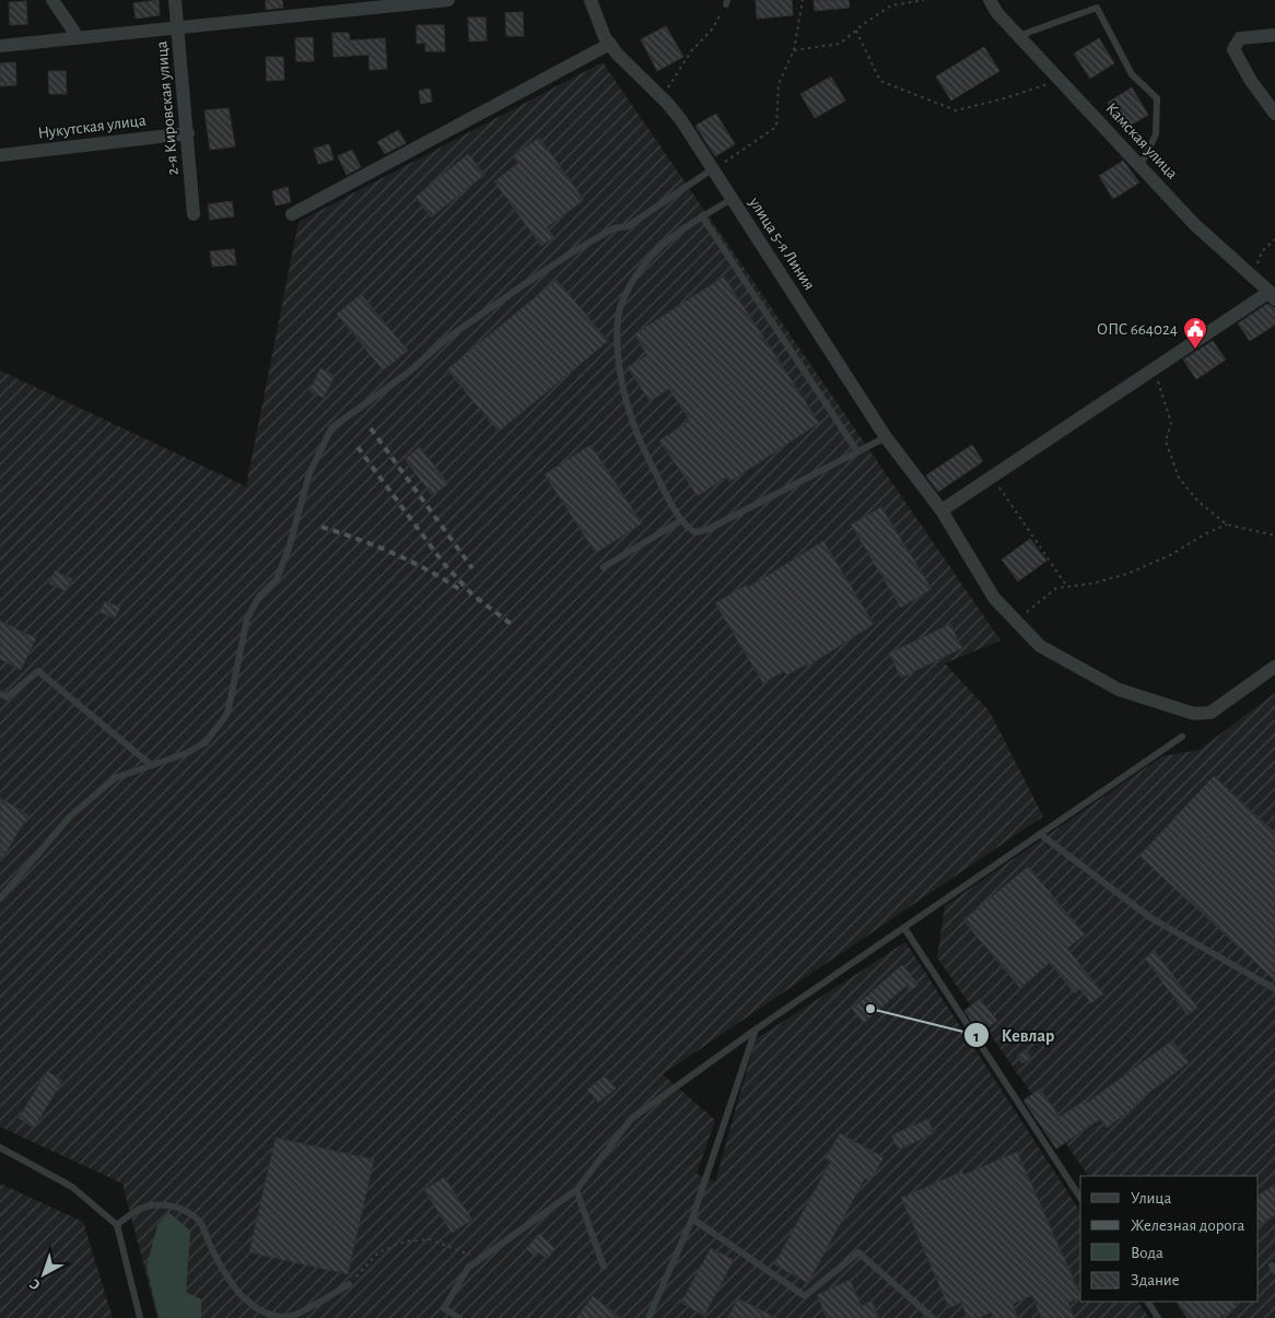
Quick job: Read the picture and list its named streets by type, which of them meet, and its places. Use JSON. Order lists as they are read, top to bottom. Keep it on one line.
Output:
{"streets":{"street":["2-я Кировская улица","Нукутская улица","Камская улица","улица 5-я Линия"]},"crossings":[["2-я Кировская улица","Нукутская улица"]],"places":{"public building":["ОПС 664024"],"other":["Кевлар"]},"legend":["Улица","Железная дорога","Вода","Здание"],"north":"bottom left"}
